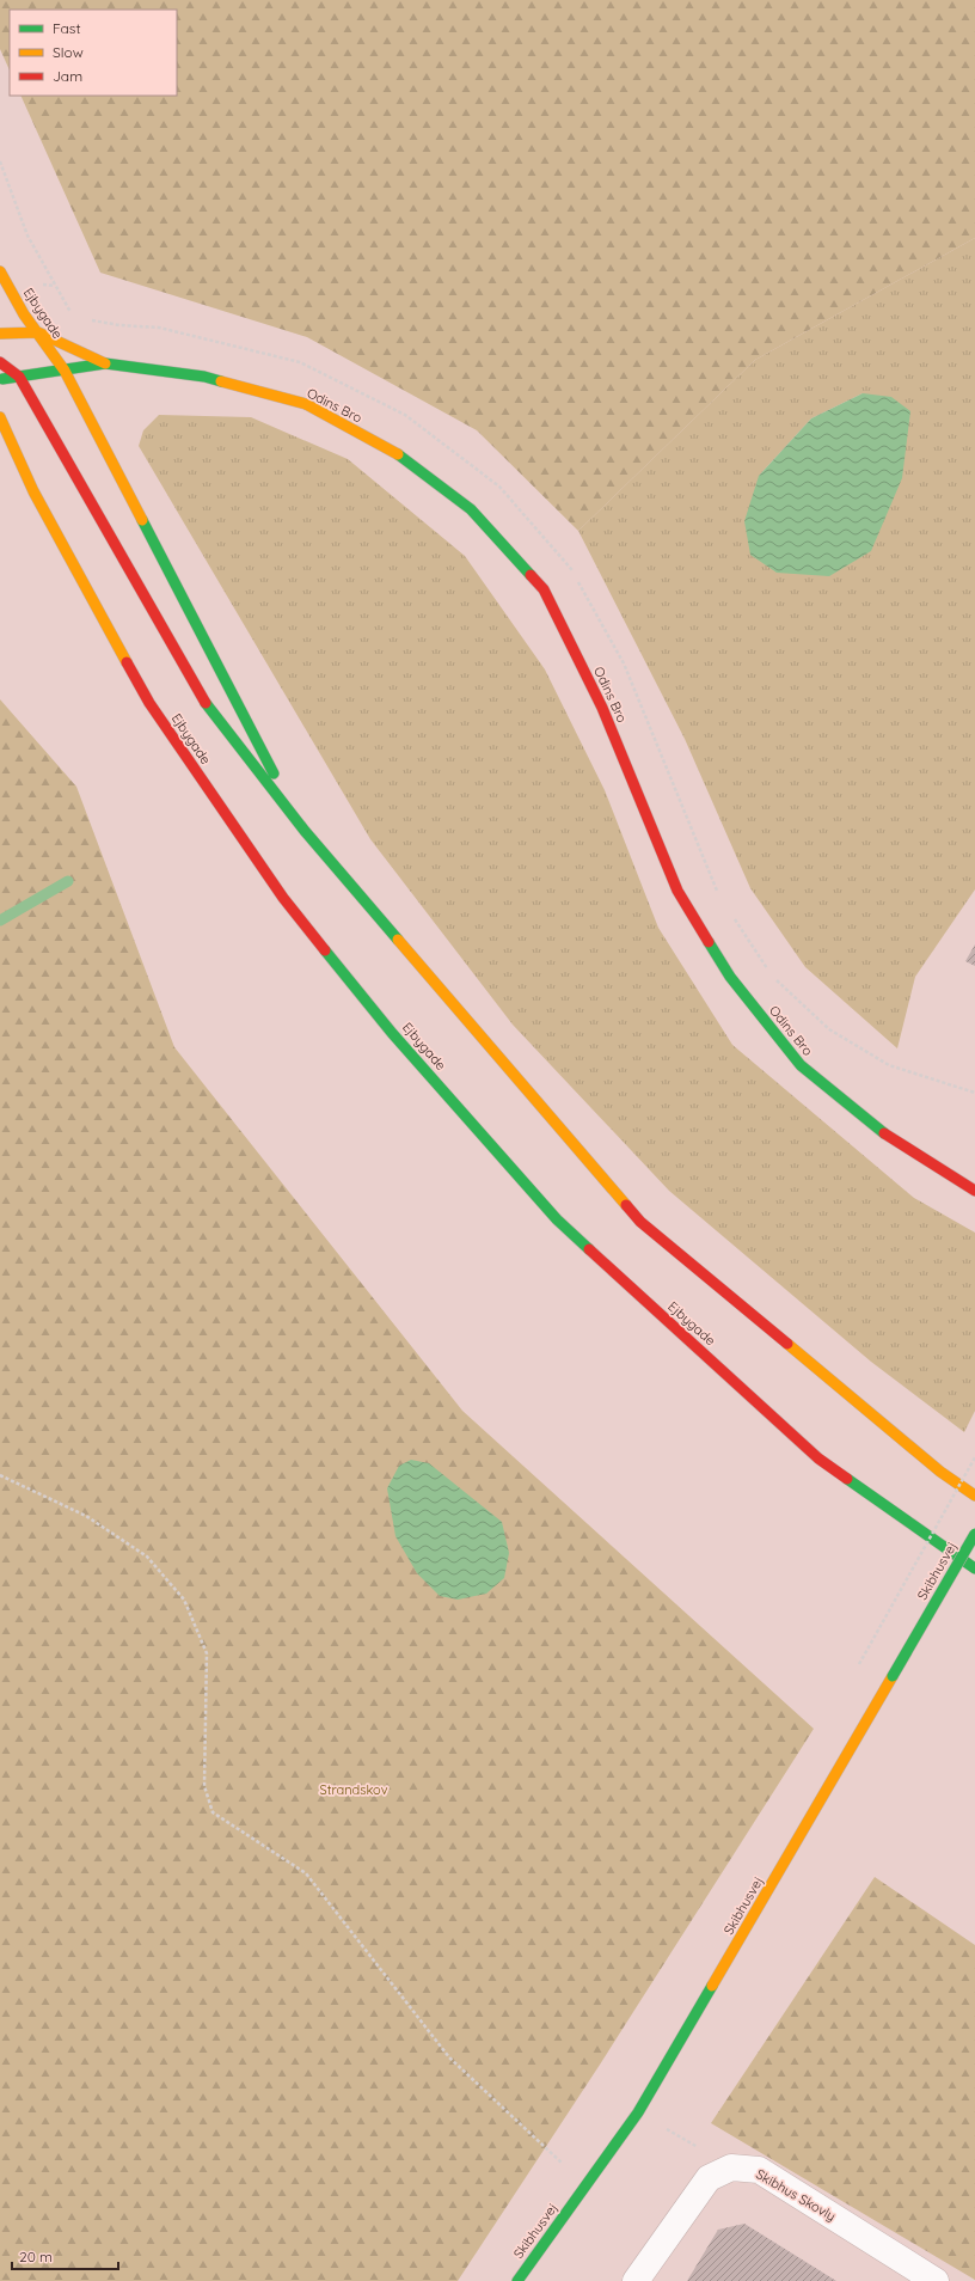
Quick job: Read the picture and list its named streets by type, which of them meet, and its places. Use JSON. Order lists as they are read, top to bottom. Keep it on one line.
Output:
{"streets":{"main road":["Ejbygade","Odins Bro","Skibhusvej"],"street":["Skibhus Skovly"]},"crossings":[["Ejbygade","Odins Bro"]],"parks":["Strandskov"],"legend":["Fast","Slow","Jam"],"scale_bar":"20 m"}
